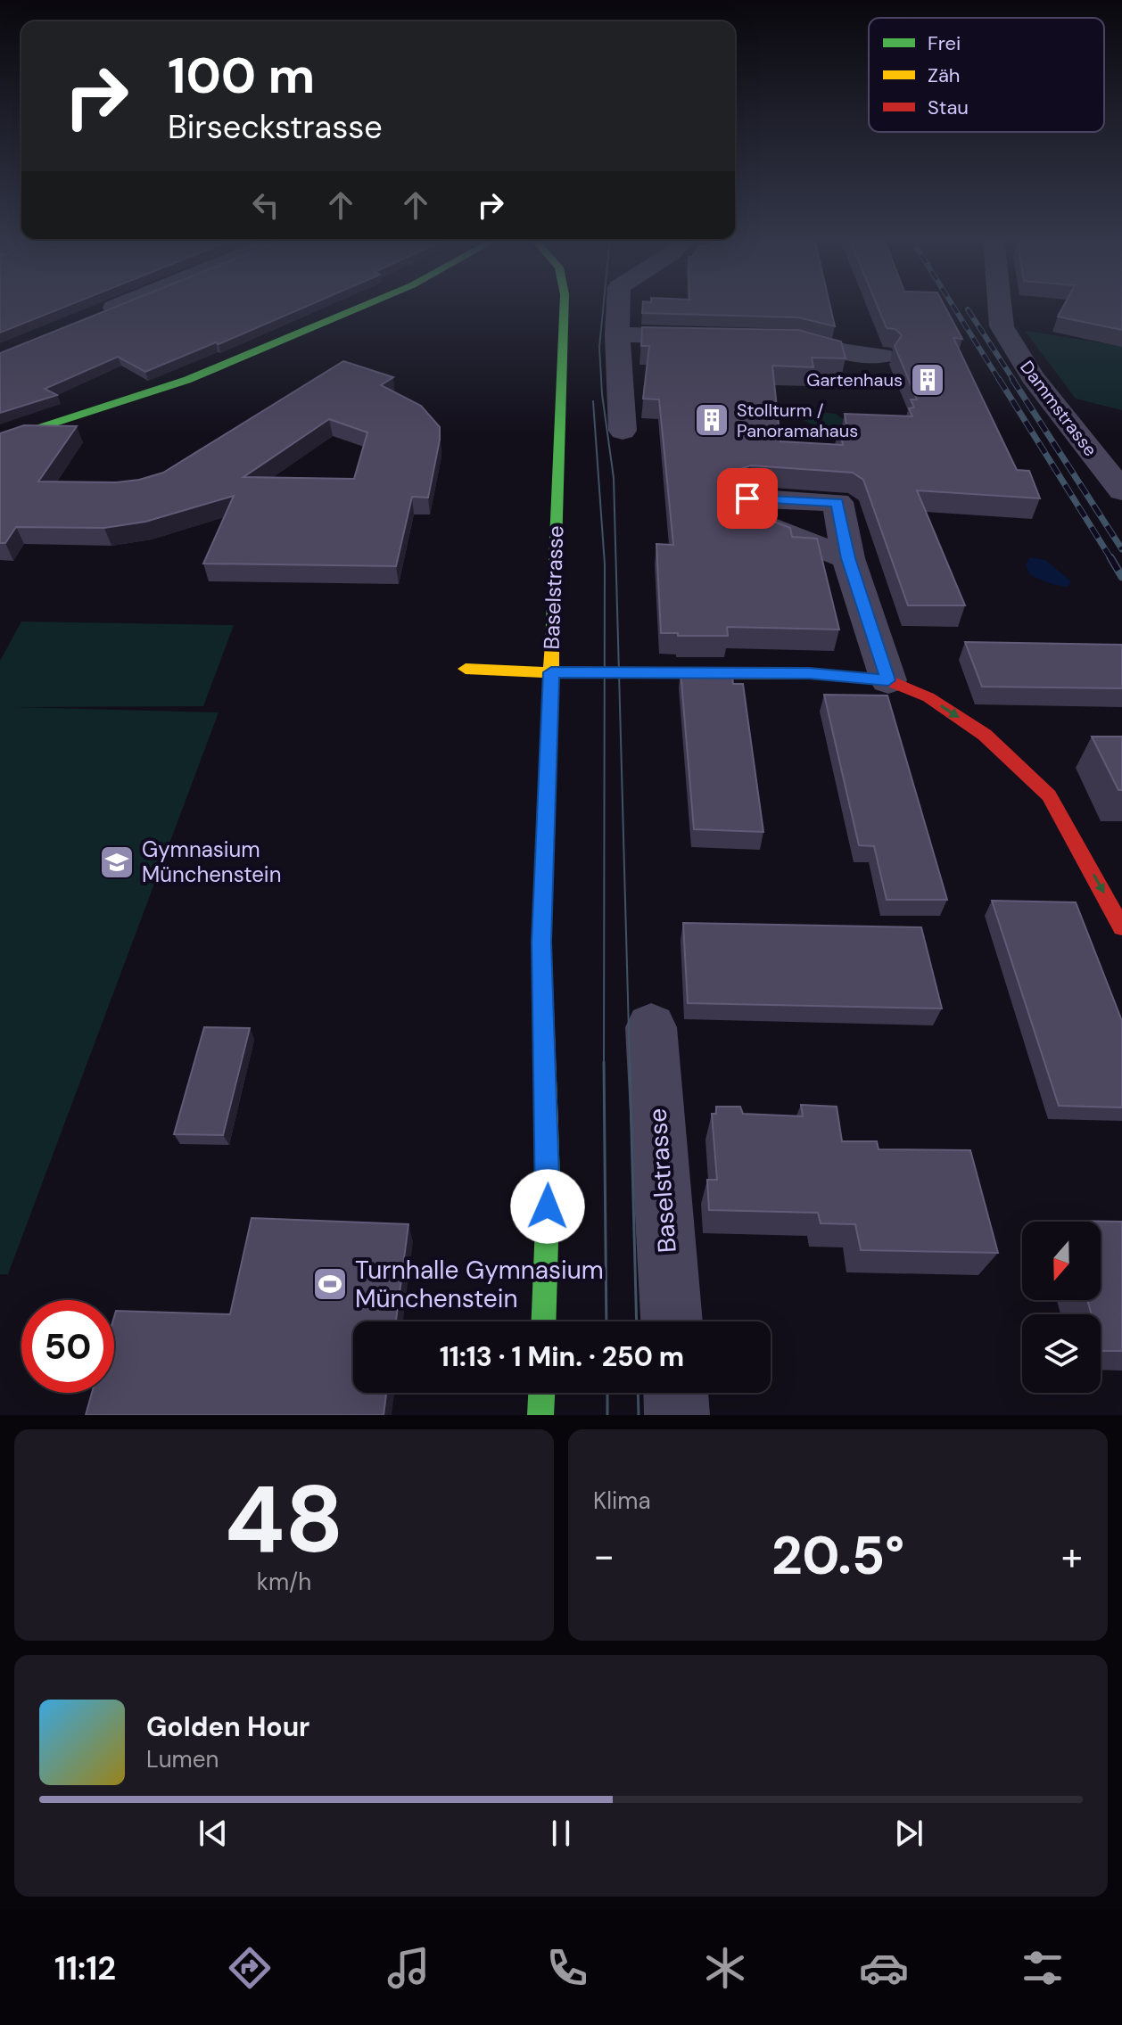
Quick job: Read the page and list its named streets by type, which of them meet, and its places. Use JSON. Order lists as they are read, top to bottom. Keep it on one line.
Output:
{"streets":{"main road":["Baselstrasse"],"street":["Dammstrasse"]},"places":{"building":["Gartenhaus","Stollturm / Panoramahaus"],"school or university":["Gymnasium Münchenstein"],"sports":["Turnhalle Gymnasium Münchenstein"]},"legend":["Frei","Zäh","Stau"],"north":"bottom","page":{"turn":["100 m","Birseckstrasse"],"limit":"50","trip":"11:13 · 1 Min. · 250 m","tile":[["48","km/h"],"Klima"],"heat":["−","20.5°","+"],"song":["Golden Hour","Lumen"],"tabs":"11:12"}}
